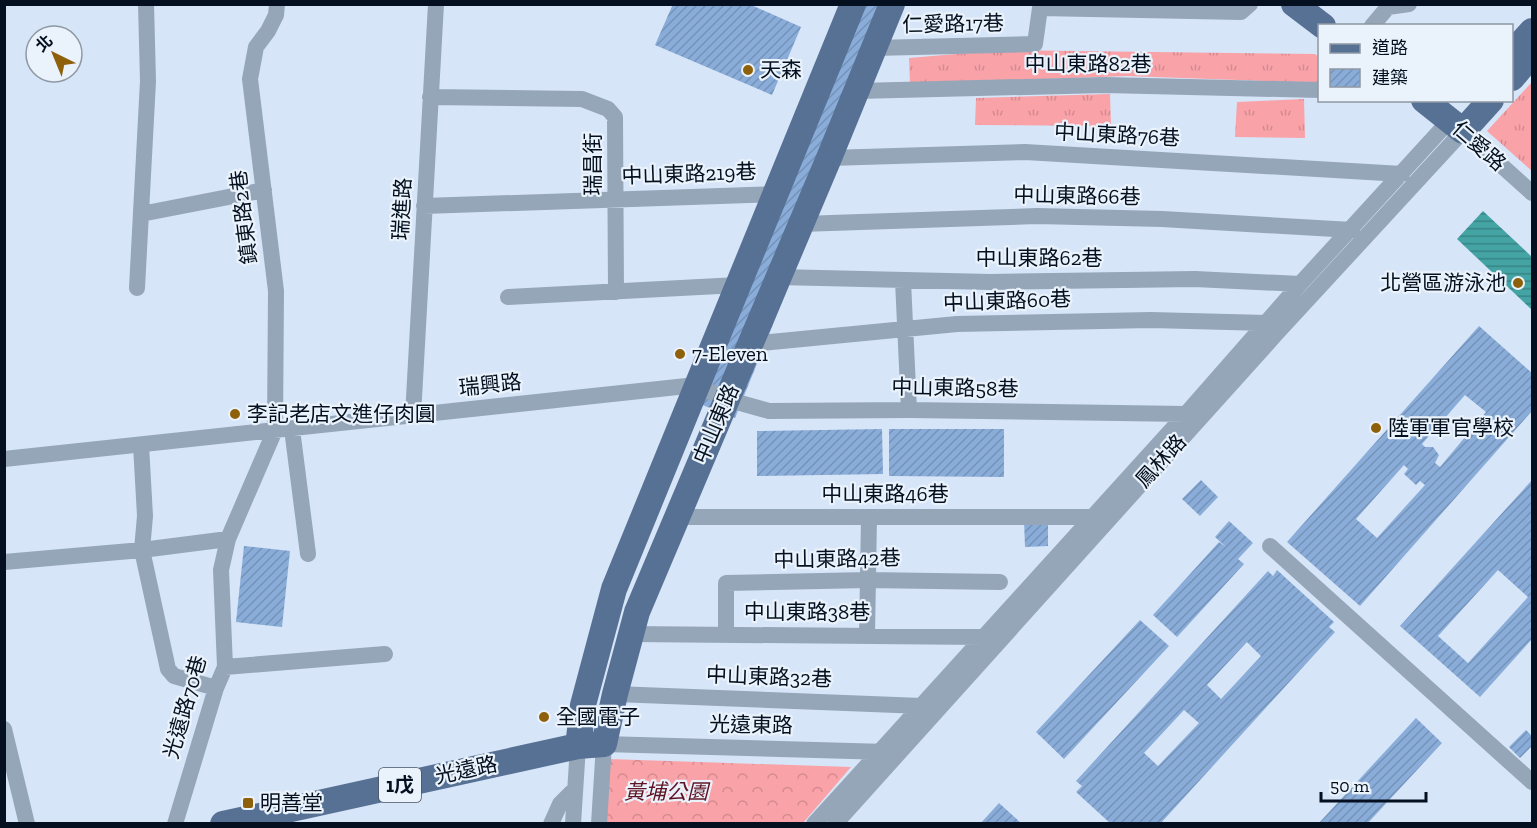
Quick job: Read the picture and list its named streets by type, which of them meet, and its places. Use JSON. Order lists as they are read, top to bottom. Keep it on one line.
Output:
{"streets":{"main road":["仁愛路","中山東路","鳳林路","光遠路","1戊"],"street":["仁愛路17巷","中山東路82巷","中山東路76巷","瑞昌街","中山東路219巷","中山東路66巷","瑞進路","鎮東路2巷","中山東路62巷","中山東路60巷","瑞興路","中山東路58巷","中山東路46巷","中山東路42巷","中山東路38巷","中山東路32巷","光遠路70巷","光遠東路"]},"crossings":[["仁愛路17巷","中山東路"],["中山東路82巷","中山東路"],["中山東路76巷","中山東路"],["中山東路76巷","鳳林路"],["仁愛路","鳳林路"],["瑞昌街","中山東路219巷"],["瑞昌街","瑞進路"],["中山東路219巷","瑞進路"],["中山東路219巷","中山東路"],["中山東路66巷","中山東路"],["中山東路66巷","鳳林路"],["瑞進路","瑞興路"],["鎮東路2巷","瑞興路"],["鎮東路2巷","光遠路70巷"],["中山東路62巷","中山東路"],["中山東路62巷","鳳林路"],["中山東路60巷","中山東路"],["中山東路60巷","鳳林路"],["瑞興路","中山東路"],["瑞興路","光遠路70巷"],["中山東路58巷","中山東路"],["中山東路58巷","鳳林路"],["中山東路","中山東路46巷"],["中山東路","中山東路38巷"],["中山東路","中山東路32巷"],["中山東路","光遠東路"],["中山東路","光遠路"],["鳳林路","中山東路46巷"],["鳳林路","中山東路38巷"],["鳳林路","中山東路32巷"],["鳳林路","光遠東路"],["中山東路42巷","中山東路38巷"],["光遠東路","光遠路"]],"parks":["黃埔公園"],"places":{"other":["天森","北營區游泳池","7-Eleven","李記老店文進仔肉圓","陸軍軍官學校","全國電子"],"transit":["明善堂"]},"legend":["道路","建築"],"scale_bar":"50 m","north":"top left"}
